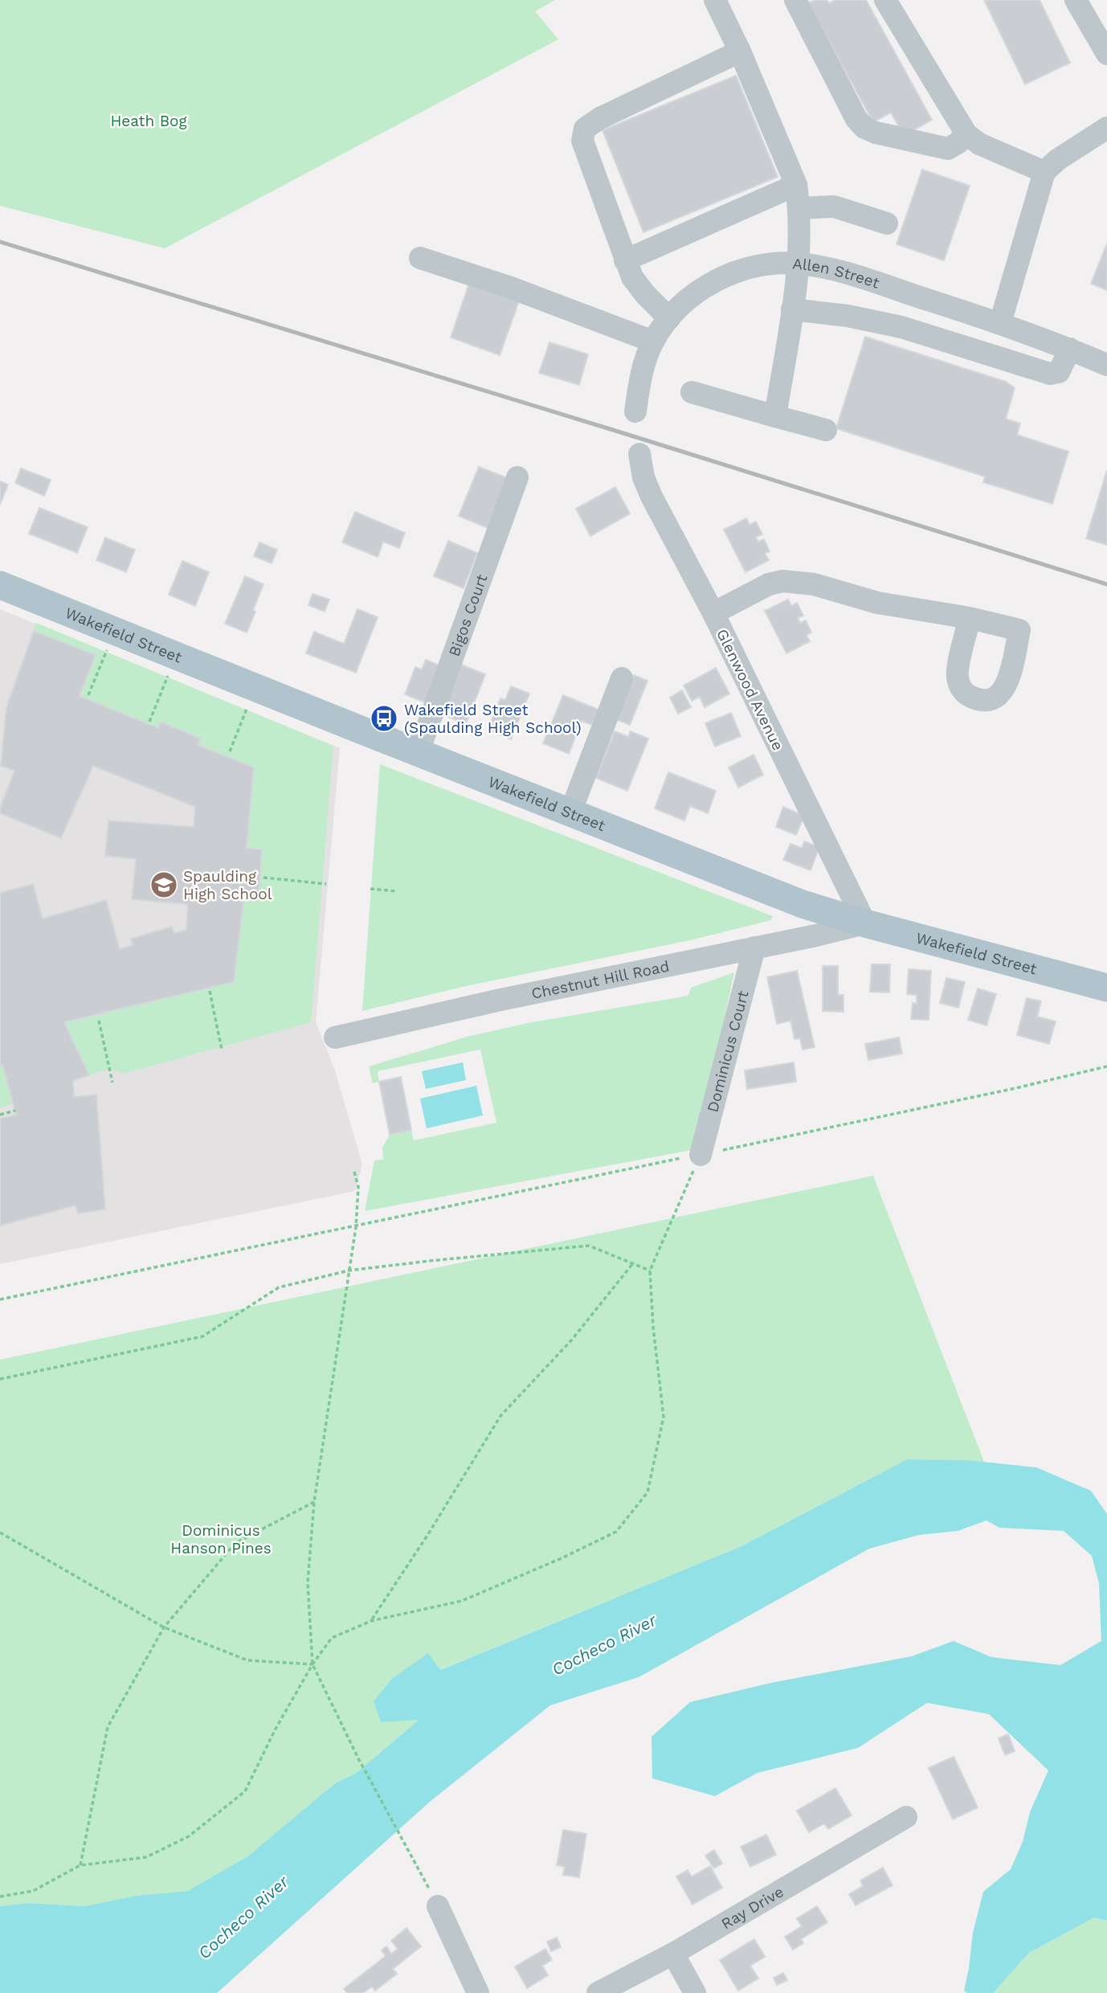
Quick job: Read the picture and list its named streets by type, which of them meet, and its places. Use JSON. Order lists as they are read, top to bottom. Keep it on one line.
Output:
{"streets":{"main road":["Wakefield Street"],"street":["Allen Street","Bigos Court","Glenwood Avenue","Chestnut Hill Road","Dominicus Court","Ray Drive"]},"crossings":[["Bigos Court","Wakefield Street"],["Wakefield Street","Glenwood Avenue"],["Wakefield Street","Chestnut Hill Road"],["Glenwood Avenue","Chestnut Hill Road"],["Chestnut Hill Road","Dominicus Court"]],"water":["Cocheco River"],"parks":["Heath Bog","Dominicus Hanson Pines"],"places":{"bus stop":["Wakefield Street (Spaulding High School)"],"school or university":["Spaulding High School"]}}
